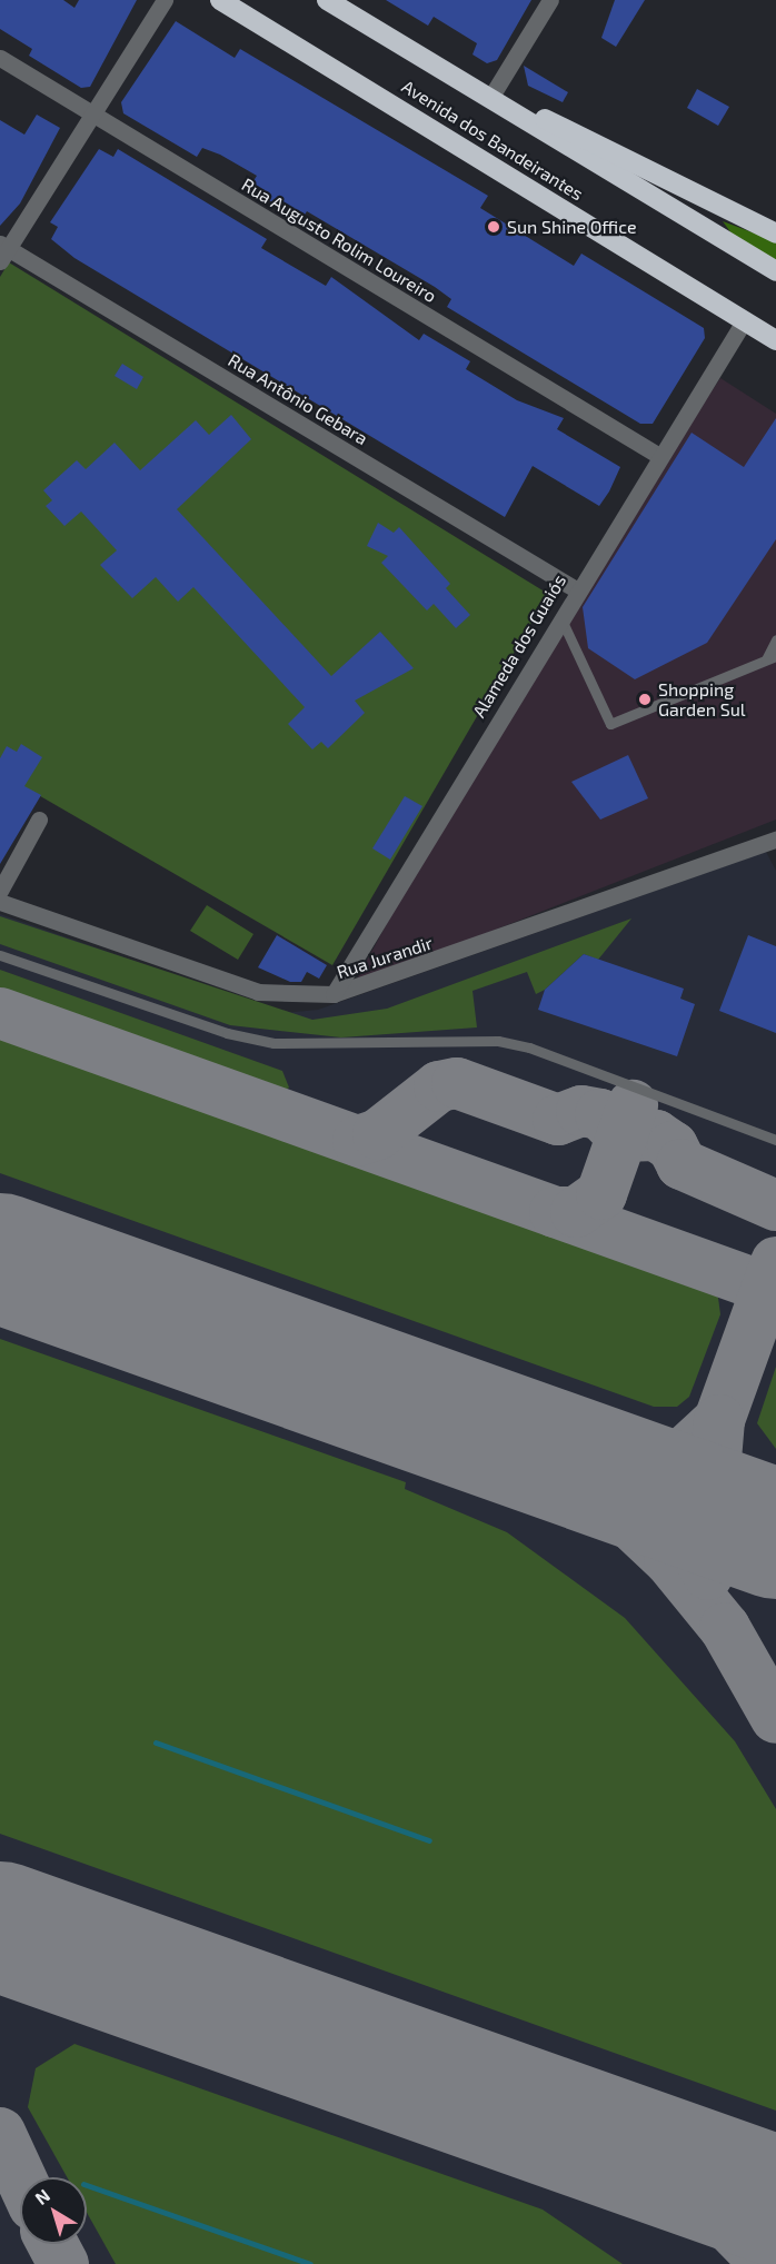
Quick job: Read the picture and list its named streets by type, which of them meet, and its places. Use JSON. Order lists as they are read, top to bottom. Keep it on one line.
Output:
{"streets":{"highway":["Avenida dos Bandeirantes"],"street":["Rua Augusto Rolim Loureiro","Rua Antônio Gebara","Alameda dos Guaiós","Rua Jurandir"]},"crossings":[["Avenida dos Bandeirantes","Alameda dos Guaiós"],["Rua Augusto Rolim Loureiro","Alameda dos Guaiós"],["Rua Antônio Gebara","Alameda dos Guaiós"],["Alameda dos Guaiós","Rua Jurandir"]],"places":["Sun Shine Office","Shopping Garden Sul"],"north":"top left"}
